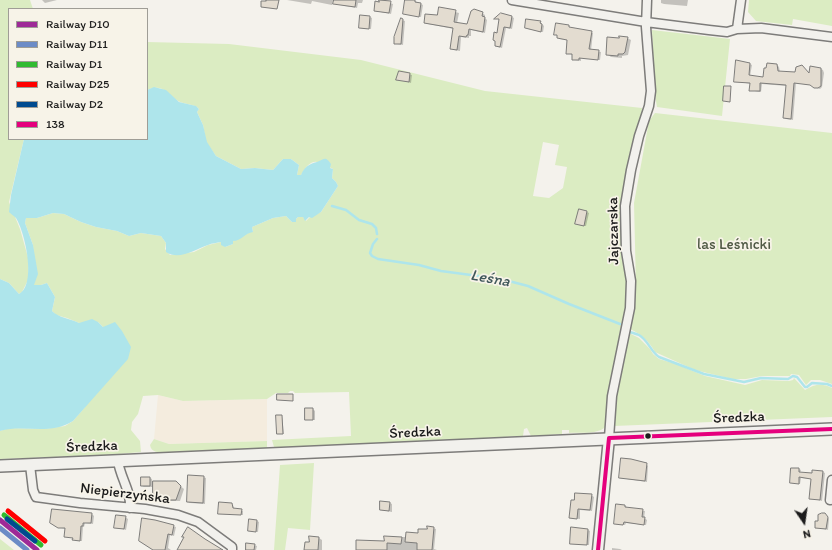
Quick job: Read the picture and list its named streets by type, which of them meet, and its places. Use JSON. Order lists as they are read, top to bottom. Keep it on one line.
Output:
{"streets":{"main road":["Średzka"],"street":["Jajczarska","Niepierzyńska"]},"crossings":[["Jajczarska","Średzka"],["Średzka","Niepierzyńska"]],"water":["Leśna"],"parks":["las Leśnicki"],"lines":["transit line 138","rail line D25","rail line D1","rail line D2","rail line D10","rail line D11"],"legend":["Railway D10","Railway D11","Railway D1","Railway D25","Railway D2","138"],"north":"bottom"}
